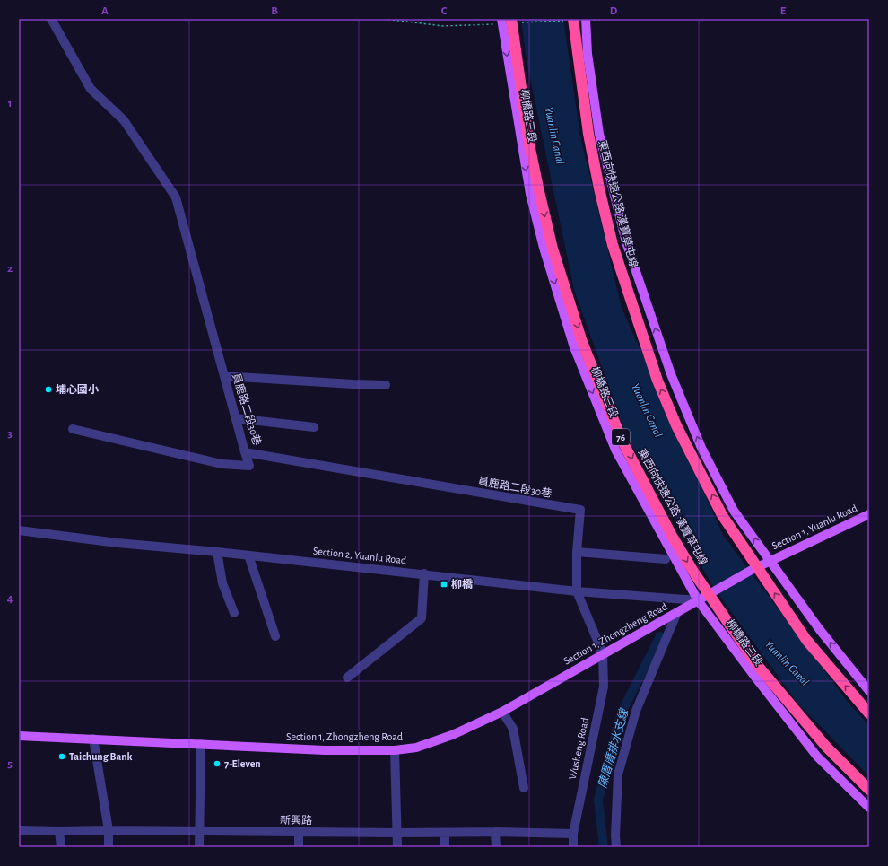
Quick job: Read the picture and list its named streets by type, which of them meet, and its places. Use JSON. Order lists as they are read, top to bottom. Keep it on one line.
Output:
{"streets":{"highway":["東西向快速公路 漢寶草屯線","76"],"main road":["柳橋路三段","Section 1, Yuanlu Road","Section 1, Zhongzheng Road"],"street":["員鹿路二段30巷","Section 2, Yuanlu Road","Wusheng Road","新興路"]},"crossings":[["柳橋路三段","東西向快速公路 漢寶草屯線"],["柳橋路三段","Section 2, Yuanlu Road"],["柳橋路三段","Section 1, Zhongzheng Road"],["員鹿路二段30巷","Section 2, Yuanlu Road"],["員鹿路二段30巷","Section 1, Zhongzheng Road"],["員鹿路二段30巷","Wusheng Road"],["Section 1, Yuanlu Road","Section 1, Zhongzheng Road"],["Section 2, Yuanlu Road","Section 1, Zhongzheng Road"],["Section 1, Zhongzheng Road","Wusheng Road"],["Wusheng Road","新興路"]],"water":["Yuanlin Canal","陳厝厝排水支線"],"places":{"other":["埔心國小","Taichung Bank","7-Eleven"],"transit":["柳橋"]},"grid":{"columns":["A","B","C","D","E"],"rows":["1","2","3","4","5"]}}
